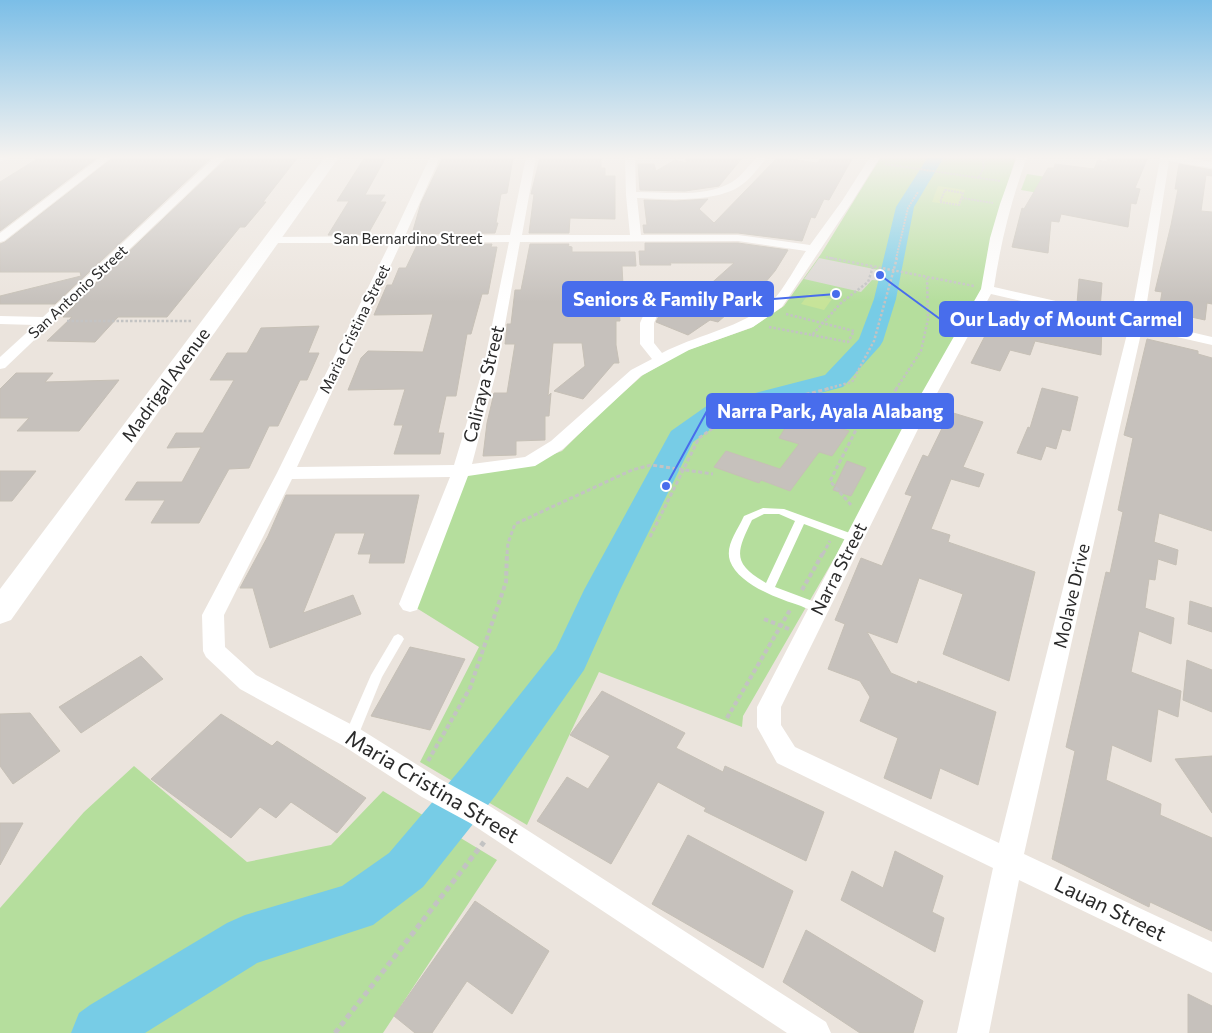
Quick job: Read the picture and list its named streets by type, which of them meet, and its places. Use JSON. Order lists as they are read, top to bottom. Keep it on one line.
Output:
{"streets":{"street":["San Bernardino Street","San Antonio Street","Maria Cristina Street","Caliraya Street","Madrigal Avenue","Narra Street","Molave Drive","Lauan Street"]},"crossings":[["San Bernardino Street","Maria Cristina Street"],["San Bernardino Street","Caliraya Street"],["San Bernardino Street","Madrigal Avenue"],["Narra Street","Molave Drive"],["Narra Street","Lauan Street"],["Molave Drive","Lauan Street"]],"places":["Our Lady of Mount Carmel","Seniors & Family Park","Narra Park, Ayala Alabang"]}
